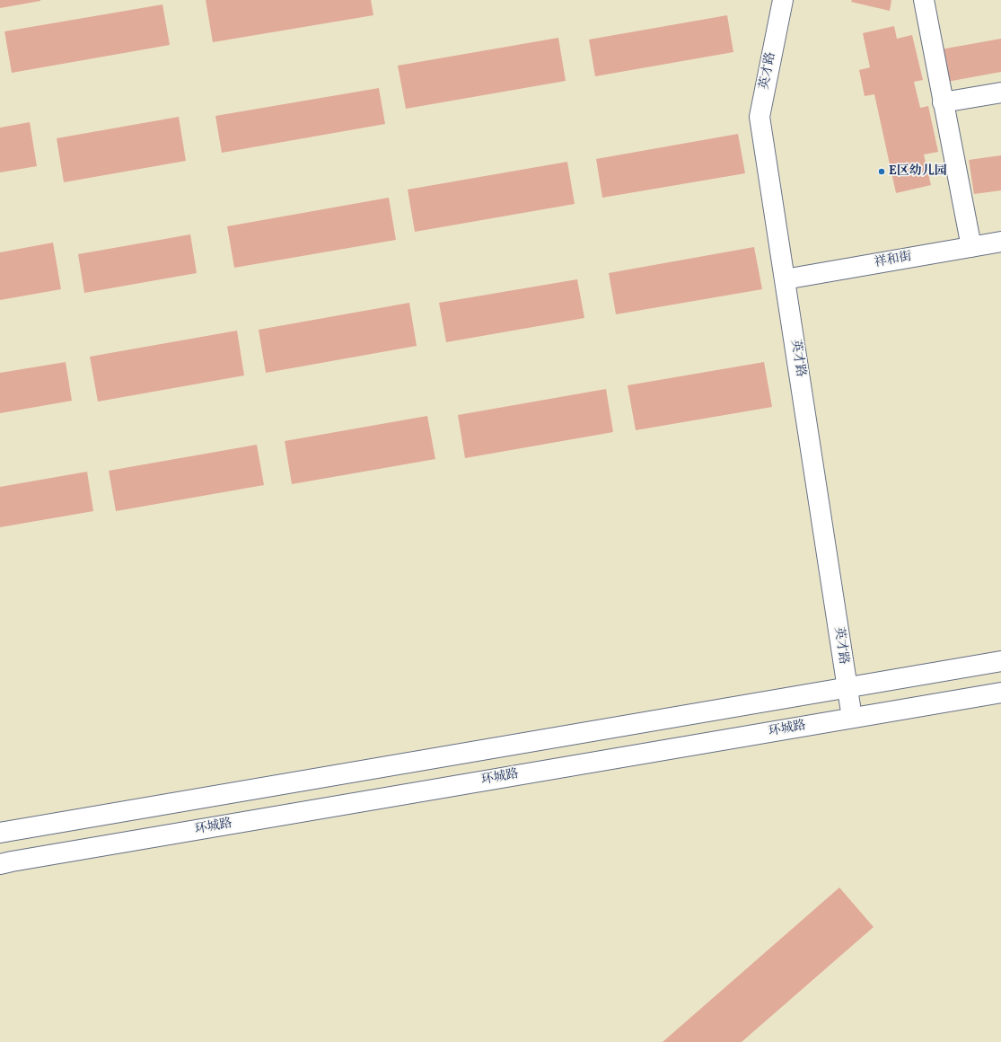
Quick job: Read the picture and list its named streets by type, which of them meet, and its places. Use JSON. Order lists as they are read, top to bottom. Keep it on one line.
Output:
{"streets":{"main road":["英才路","祥和街","环城路"]},"crossings":[["英才路","祥和街"],["英才路","环城路"]],"places":["E区幼儿园"]}
